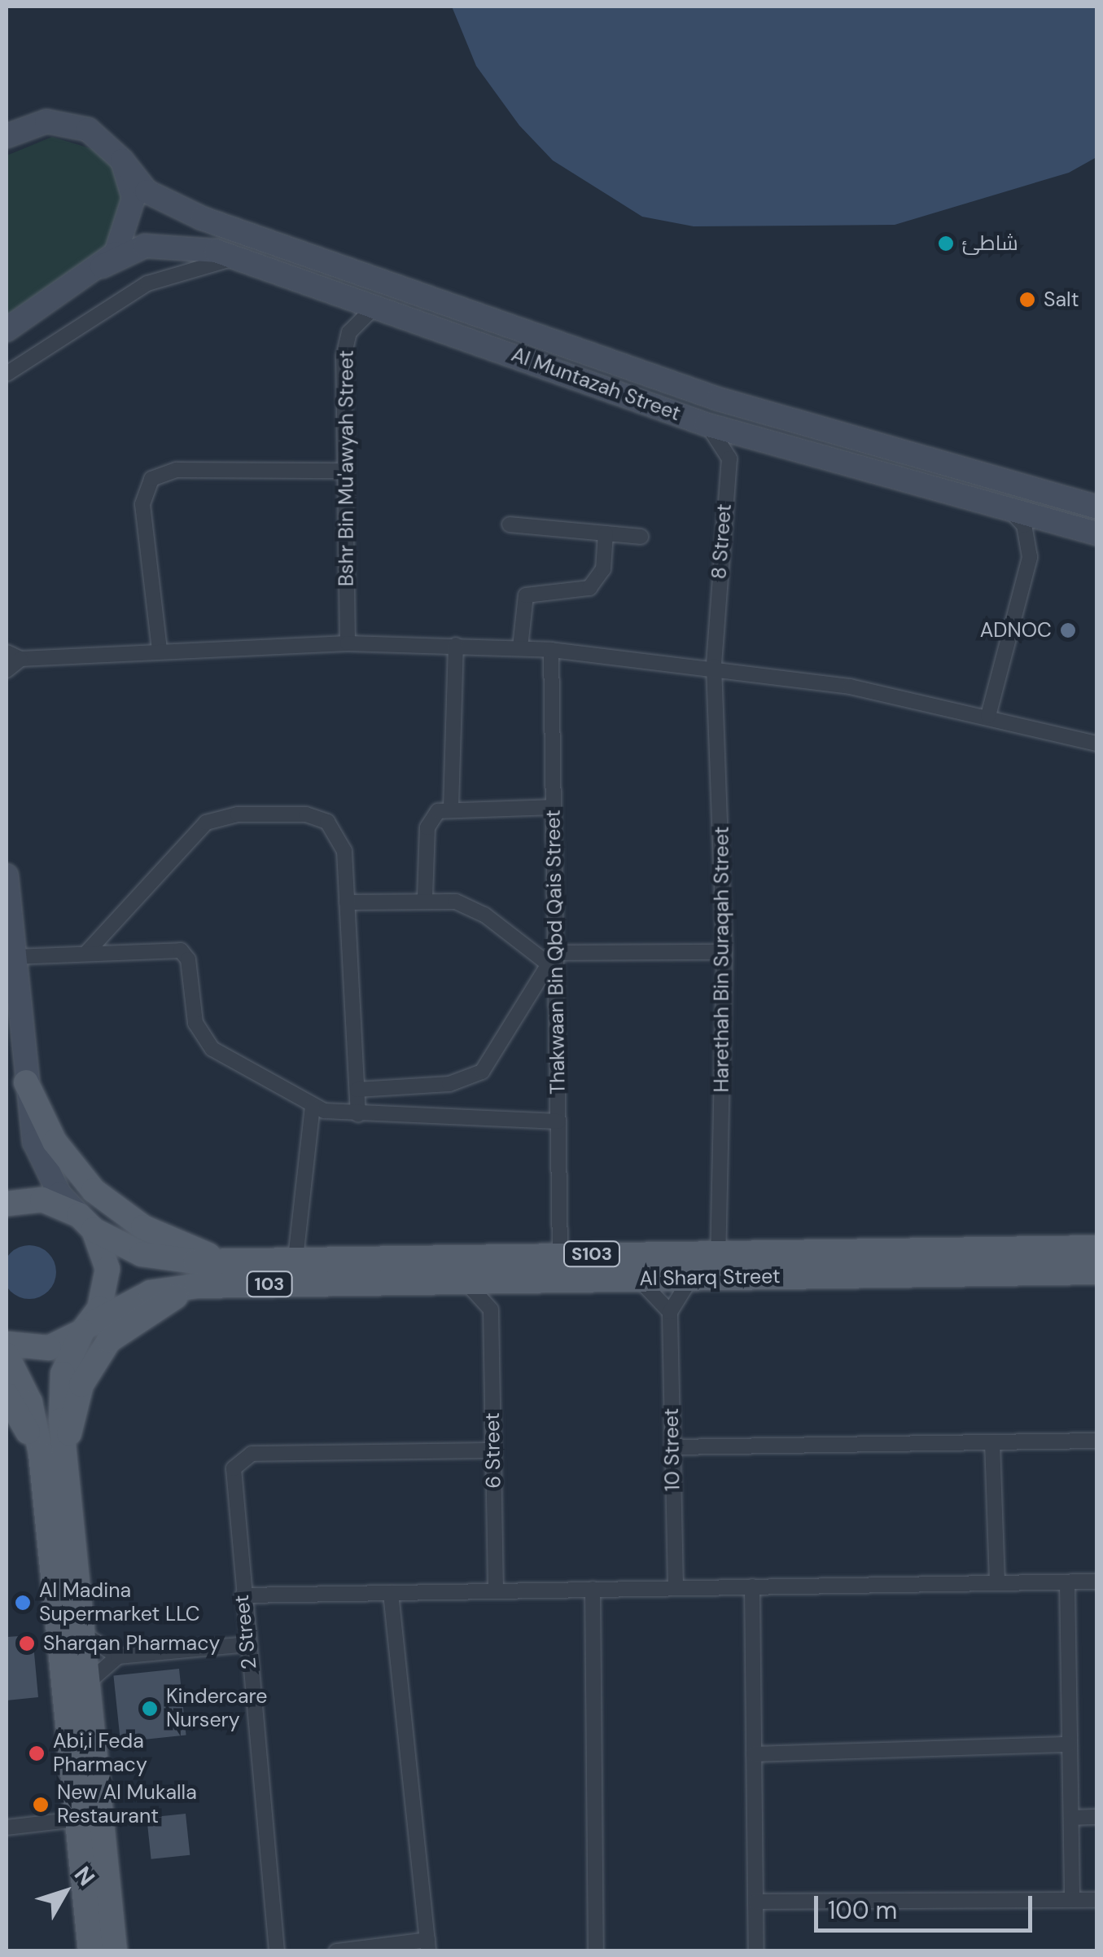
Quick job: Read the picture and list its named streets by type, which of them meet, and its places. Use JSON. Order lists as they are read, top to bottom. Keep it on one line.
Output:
{"streets":{"main road":["Al Muntazah Street","S103","Al Sharq Street","103"],"street":["Bshr Bin Mu'awyah Street","8 Street","Thakwaan Bin Qbd Qais Street","Harethah Bin Suraqah Street","10 Street","6 Street","2 Street"]},"crossings":[["Al Muntazah Street","Bshr Bin Mu'awyah Street"],["Al Muntazah Street","8 Street"],["8 Street","Harethah Bin Suraqah Street"],["Thakwaan Bin Qbd Qais Street","Al Sharq Street"],["Harethah Bin Suraqah Street","Al Sharq Street"],["6 Street","2 Street"]],"places":["شاطئ","Salt","ADNOC","Al Madina Supermarket LLC","Sharqan Pharmacy","Kindercare Nursery","Abi,i Feda Pharmacy","New Al Mukalla Restaurant"],"scale_bar":"100 m","north":"top right"}
